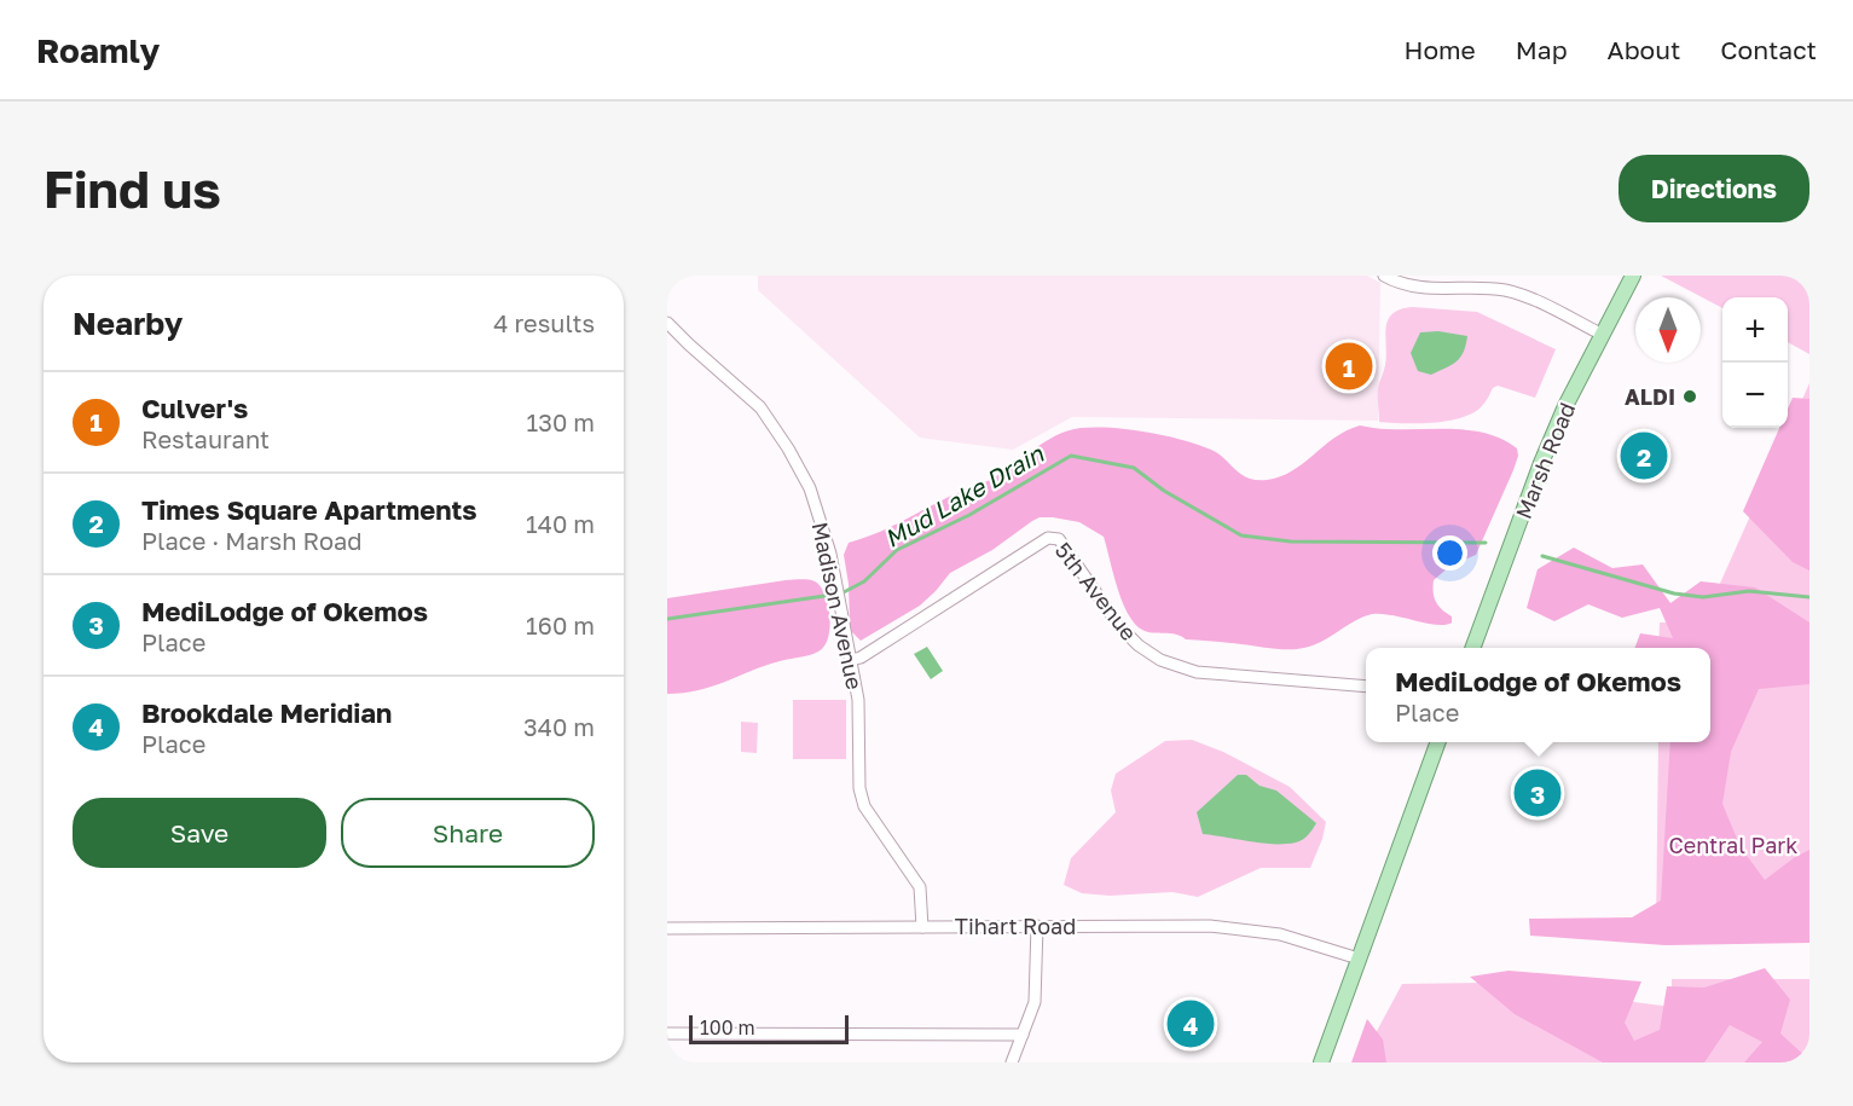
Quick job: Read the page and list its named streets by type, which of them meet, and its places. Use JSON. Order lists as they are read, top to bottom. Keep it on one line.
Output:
{"streets":{"main road":["Marsh Road"],"street":["5th Avenue","Madison Avenue","Tihart Road"]},"crossings":[["5th Avenue","Madison Avenue"],["Madison Avenue","Tihart Road"]],"water":["Mud Lake Drain"],"parks":["Central Park"],"places":["ALDI"],"scale_bar":"100 m","north":"bottom","page":{"header":"Roamly","nav":["Home","Map","About","Contact"],"buttons":["Directions",["Save","Share"]],"title":"Find us","heading":["Nearby","4 results"],"map_buttons":["+","−"],"pins":["1","2","3","4"],"list":[{"mark":"1","name":"Culver's","note":"Restaurant","value":"130 m"},{"mark":"2","name":"Times Square Apartments","note":"Place · Marsh Road","value":"140 m"},{"mark":"3","name":"MediLodge of Okemos","note":"Place","value":"160 m"},{"mark":"4","name":"Brookdale Meridian","note":"Place","value":"340 m"}],"popup":["MediLodge of Okemos","Place"],"scale":"100 m"}}
